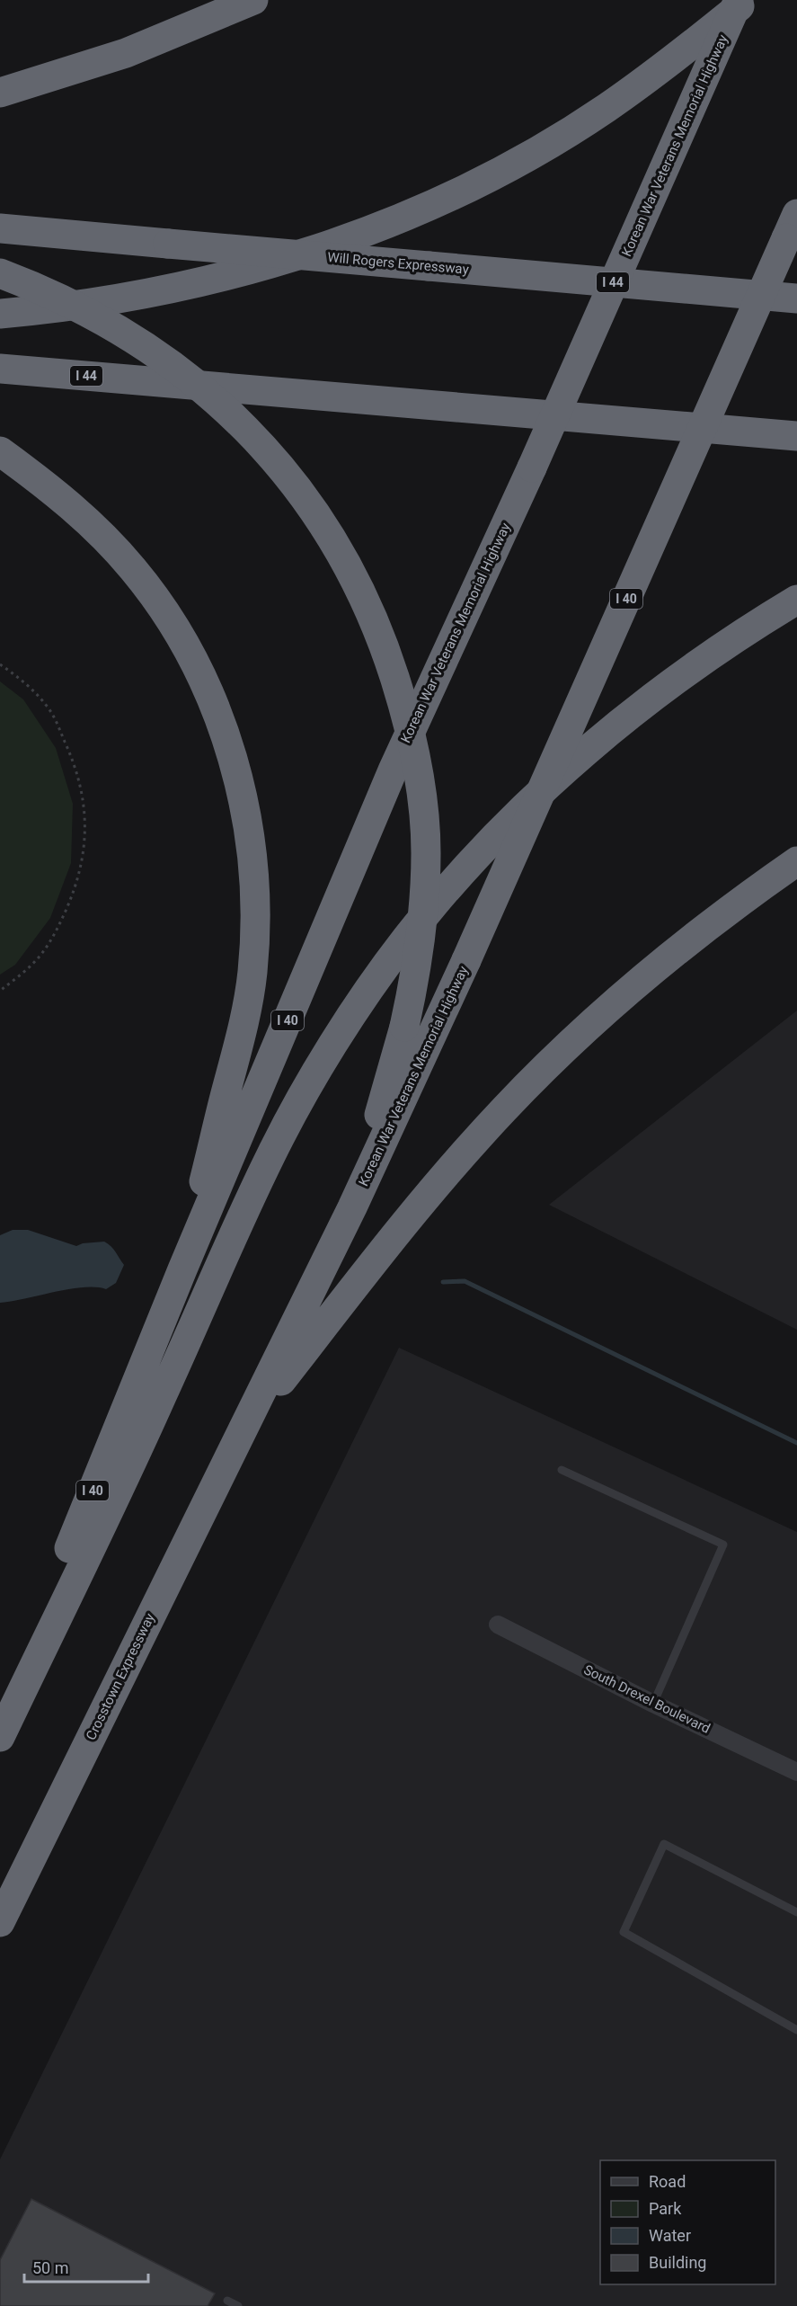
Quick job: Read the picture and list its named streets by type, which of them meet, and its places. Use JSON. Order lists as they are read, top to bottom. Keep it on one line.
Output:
{"streets":{"highway":["Korean War Veterans Memorial Highway","Will Rogers Expressway","I 44","I 40","Crosstown Expressway"],"street":["South Drexel Boulevard"]},"crossings":[["Korean War Veterans Memorial Highway","I 40"],["Korean War Veterans Memorial Highway","Crosstown Expressway"]],"legend":["Road","Park","Water","Building"],"scale_bar":"50 m"}
